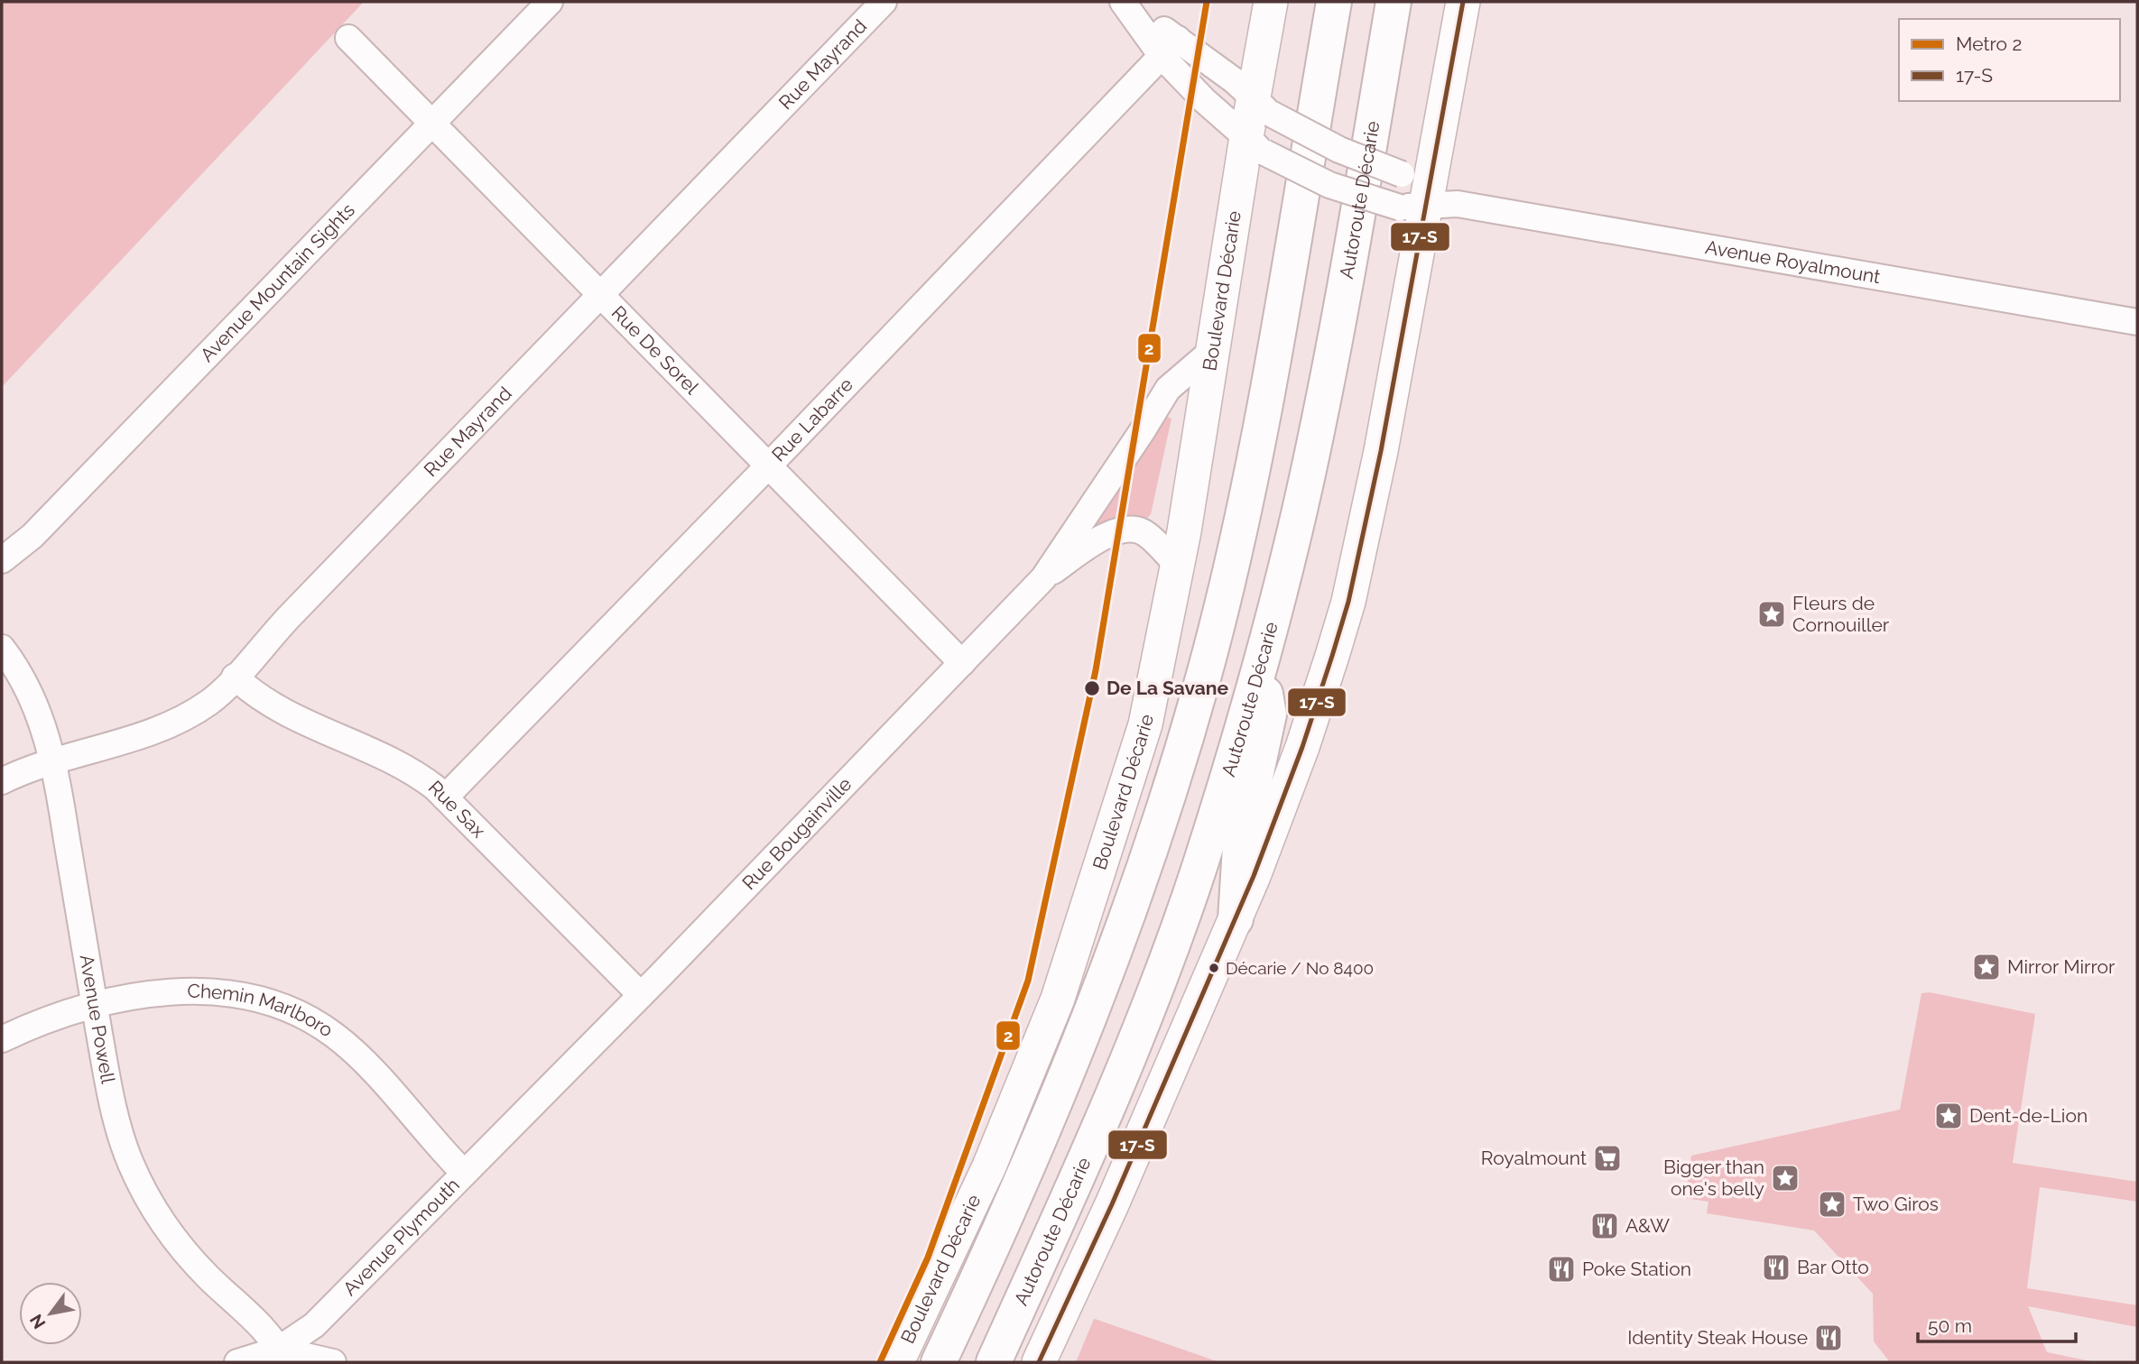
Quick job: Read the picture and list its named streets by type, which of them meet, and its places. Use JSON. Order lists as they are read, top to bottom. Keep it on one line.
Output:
{"streets":{"highway":["Autoroute Décarie"],"main road":["Boulevard Décarie"],"street":["Rue Mayrand","Avenue Royalmount","Avenue Mountain Sights","Rue De Sorel","Rue Labarre","Rue Sax","Rue Bougainville","Chemin Marlboro","Avenue Powell","Avenue Plymouth"]},"crossings":[["Rue Mayrand","Rue De Sorel"],["Rue Mayrand","Rue Sax"],["Rue Mayrand","Avenue Powell"],["Avenue Mountain Sights","Rue De Sorel"],["Boulevard Décarie","Rue Bougainville"],["Rue De Sorel","Rue Labarre"],["Rue De Sorel","Rue Bougainville"],["Rue Labarre","Rue Sax"],["Rue Sax","Rue Bougainville"],["Rue Bougainville","Avenue Plymouth"],["Chemin Marlboro","Avenue Powell"],["Chemin Marlboro","Avenue Plymouth"],["Avenue Powell","Avenue Plymouth"]],"places":{"place":["Fleurs de Cornouiller","Mirror Mirror","Dent-de-Lion","Bigger than one's belly","Two Giros"],"other":["De La Savane","Décarie / No 8400"],"supermarket":["Royalmount"],"restaurant":["A&W","Bar Otto","Poke Station","Identity Steak House"]},"lines":["metro line 2","transit line 17-S"],"legend":["Metro 2","17-S"],"scale_bar":"50 m","north":"bottom left"}
